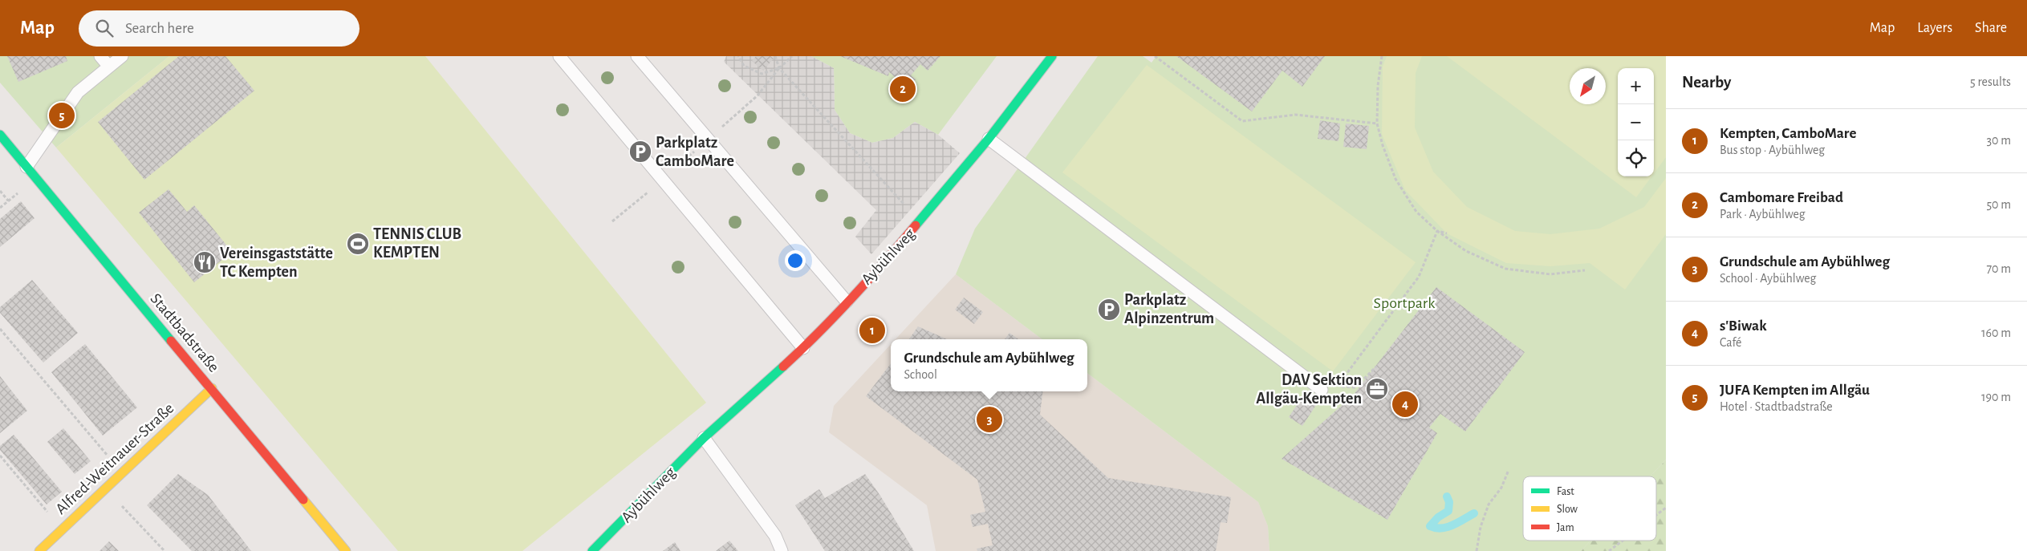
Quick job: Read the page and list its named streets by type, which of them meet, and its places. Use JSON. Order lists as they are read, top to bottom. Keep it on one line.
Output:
{"streets":{"street":["Aybühlweg","Stadtbadstraße","Alfred-Weitnauer-Straße"]},"crossings":[["Stadtbadstraße","Alfred-Weitnauer-Straße"]],"parks":["Sportpark"],"places":{"parking":["Parkplatz CamboMare","Parkplatz Alpinzentrum"],"sports":["TENNIS CLUB KEMPTEN"],"restaurant":["Vereinsgaststätte TC Kempten"],"office":["DAV Sektion Allgäu-Kempten"]},"legend":["Fast","Slow","Jam"],"north":"bottom left","page":{"header":"Map","search":"Search here","nav":["Map","Layers","Share"],"heading":["Nearby","5 results"],"map_buttons":["+","−"],"pins":["2","5","1","4","3"],"list":[{"mark":"1","name":"Kempten, CamboMare","note":"Bus stop · Aybühlweg","value":"30 m"},{"mark":"2","name":"Cambomare Freibad","note":"Park · Aybühlweg","value":"50 m"},{"mark":"3","name":"Grundschule am Aybühlweg","note":"School · Aybühlweg","value":"70 m"},{"mark":"4","name":"s'Biwak","note":"Café","value":"160 m"},{"mark":"5","name":"JUFA Kempten im Allgäu","note":"Hotel · Stadtbadstraße","value":"190 m"}],"popup":["Grundschule am Aybühlweg","School"]}}
